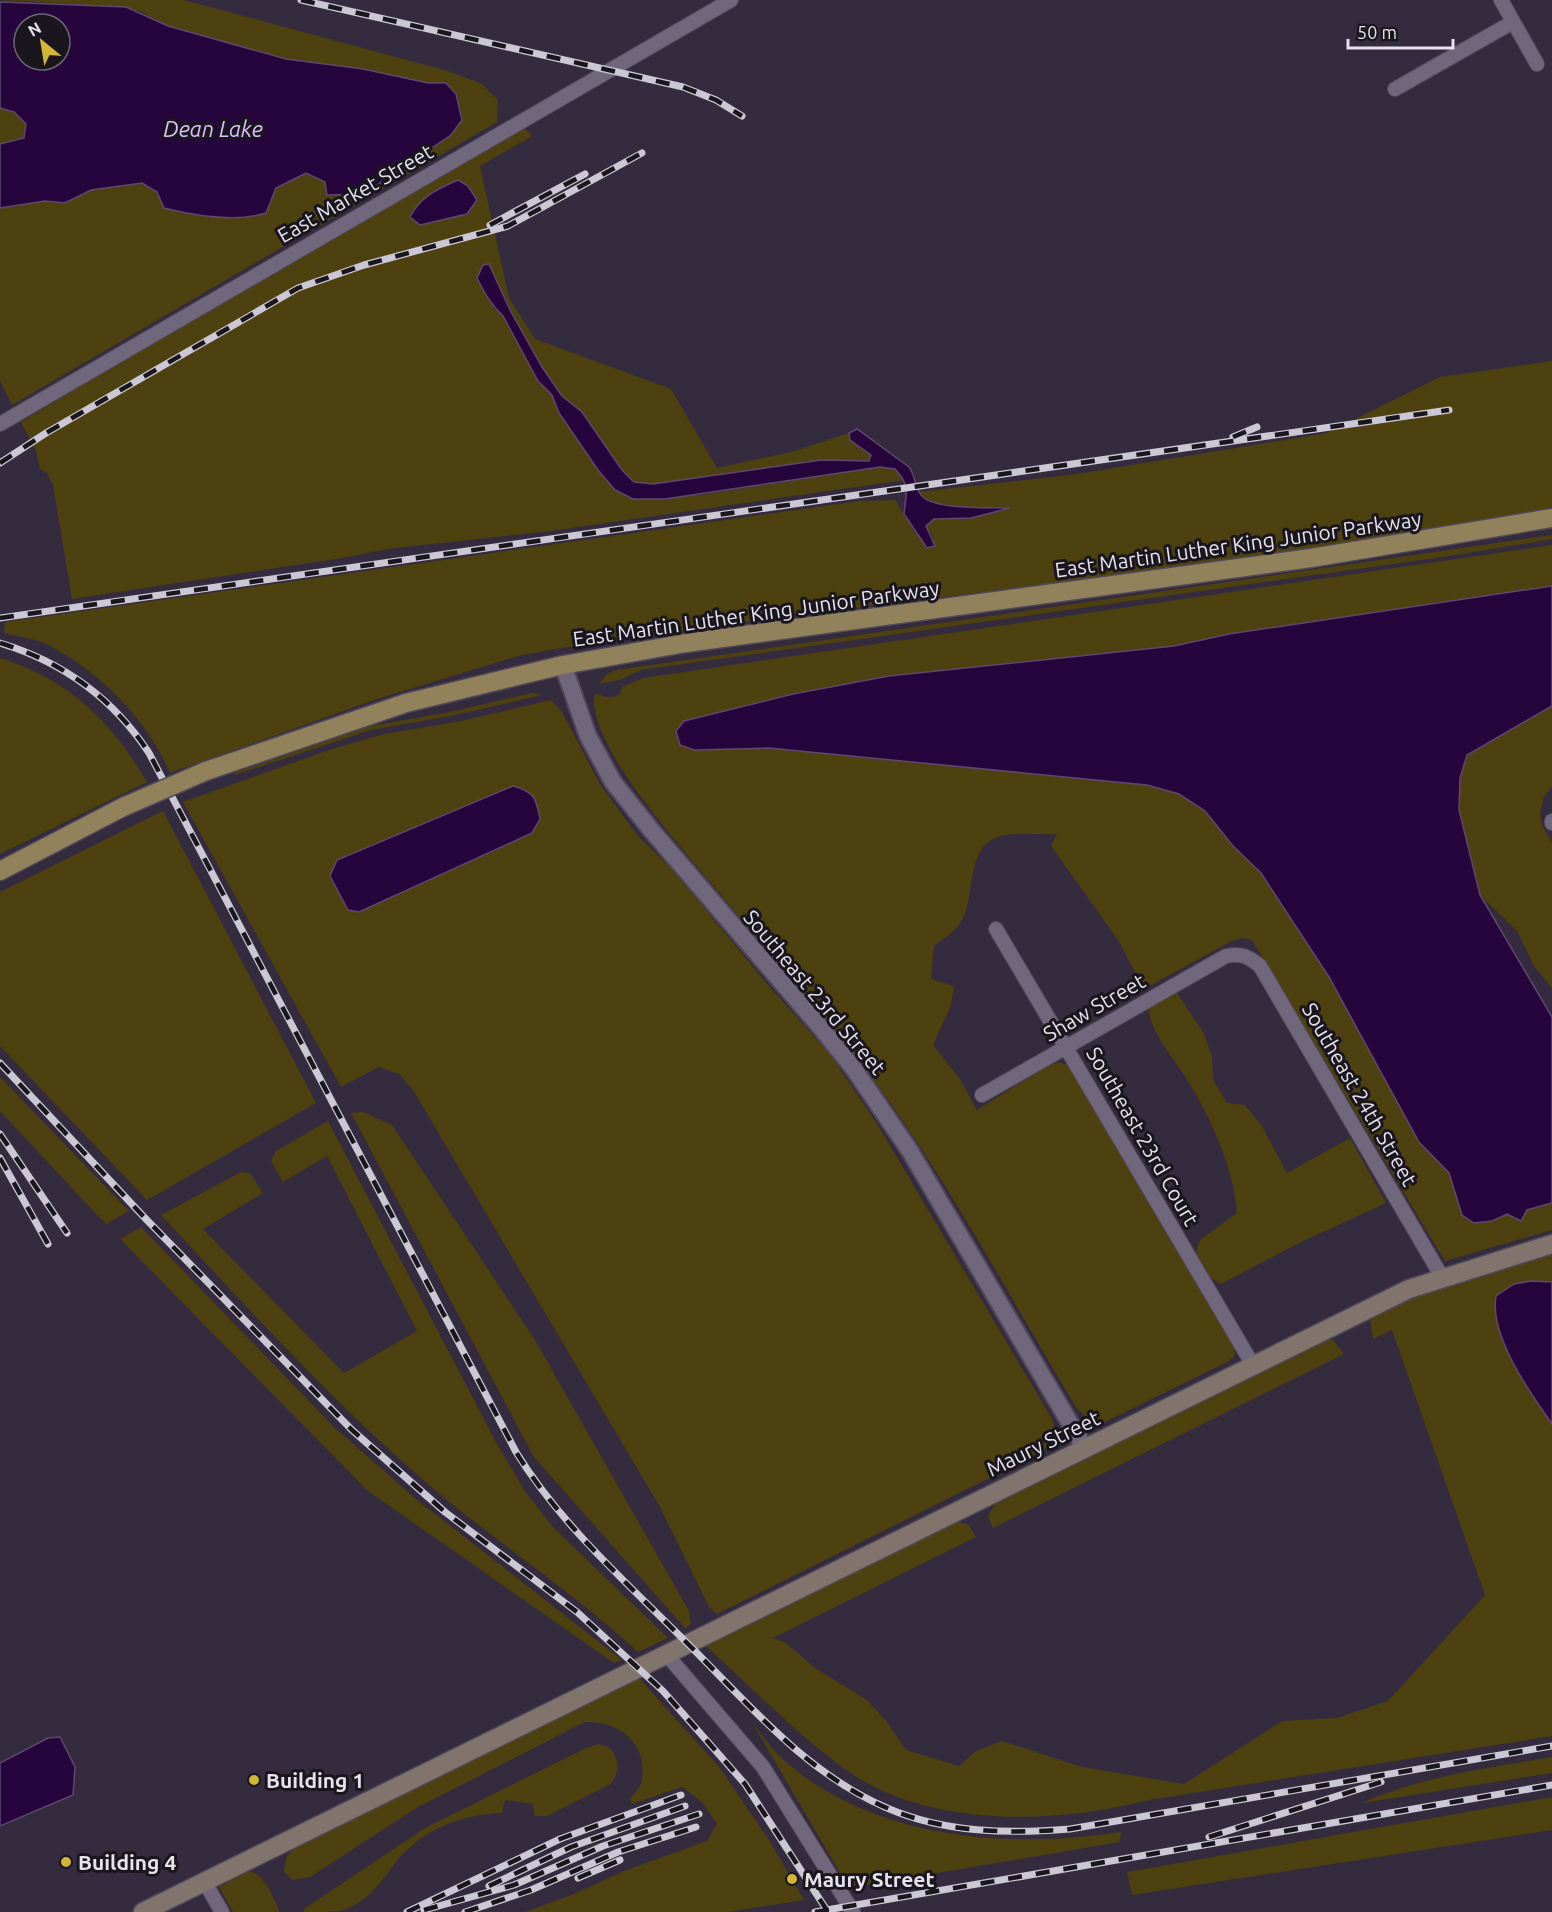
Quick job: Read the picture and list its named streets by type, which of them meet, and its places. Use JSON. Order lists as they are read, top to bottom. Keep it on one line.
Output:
{"streets":{"main road":["East Martin Luther King Junior Parkway","Maury Street"],"street":["East Market Street","Southeast 23rd Street","Shaw Street","Southeast 24th Street","Southeast 23rd Court"]},"crossings":[["East Martin Luther King Junior Parkway","Southeast 23rd Street"],["Southeast 23rd Street","Maury Street"],["Shaw Street","Southeast 24th Street"],["Shaw Street","Southeast 23rd Court"],["Southeast 24th Street","Maury Street"],["Southeast 23rd Court","Maury Street"]],"water":["Dean Lake"],"places":["Building 1","Building 4","Maury Street"],"scale_bar":"50 m","north":"top left"}
